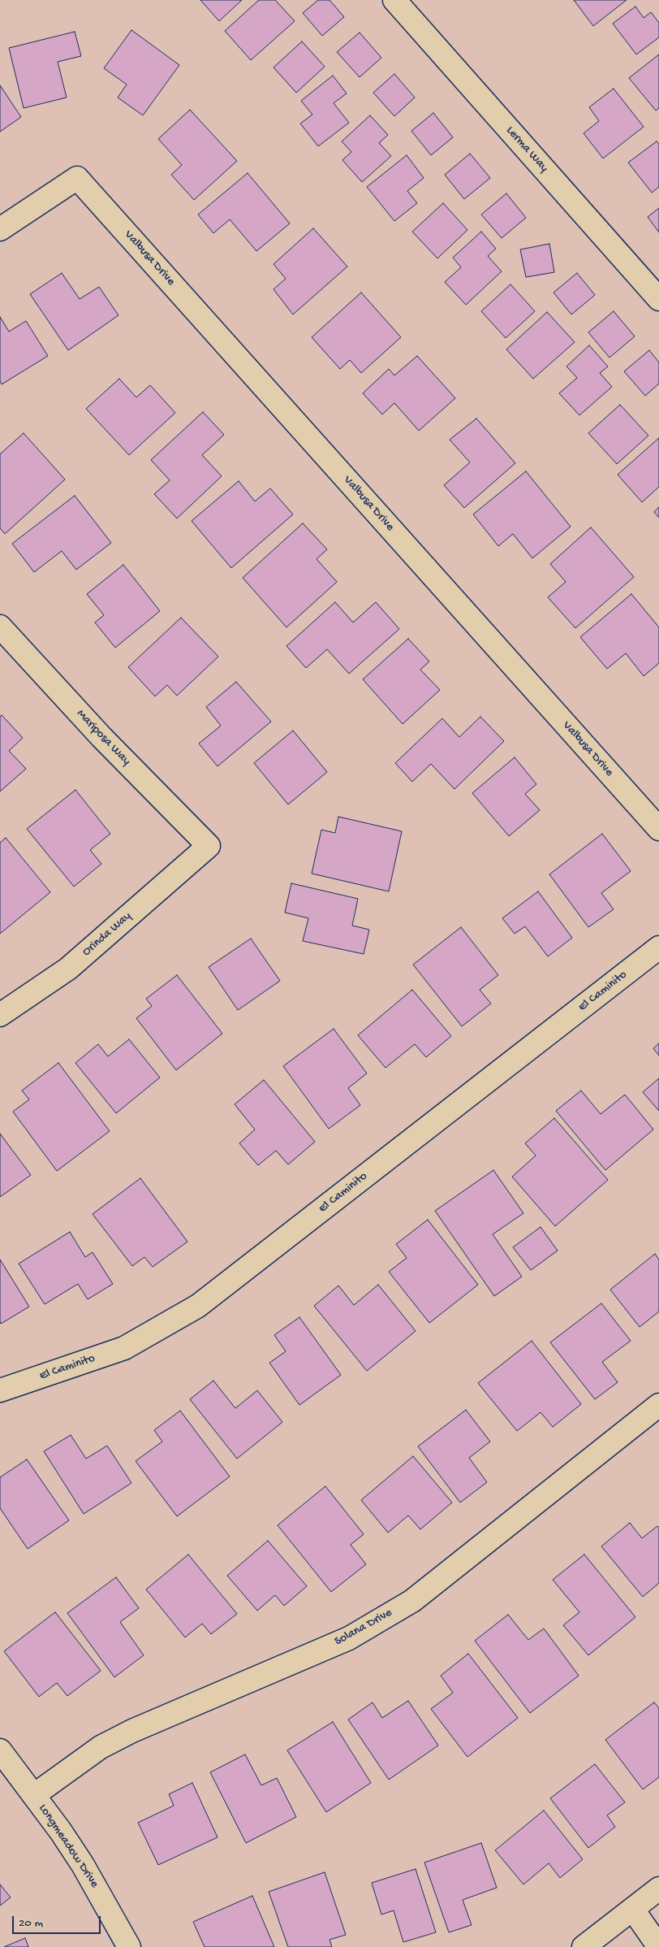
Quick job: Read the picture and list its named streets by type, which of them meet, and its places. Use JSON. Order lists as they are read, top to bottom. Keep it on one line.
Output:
{"streets":{"street":["Lerma Way","Valbusa Drive","Mariposa Way","Orinda Way","El Caminito","Solana Drive","Longmeadow Drive"]},"crossings":[["Mariposa Way","Orinda Way"],["Solana Drive","Longmeadow Drive"]],"scale_bar":"20 m"}
